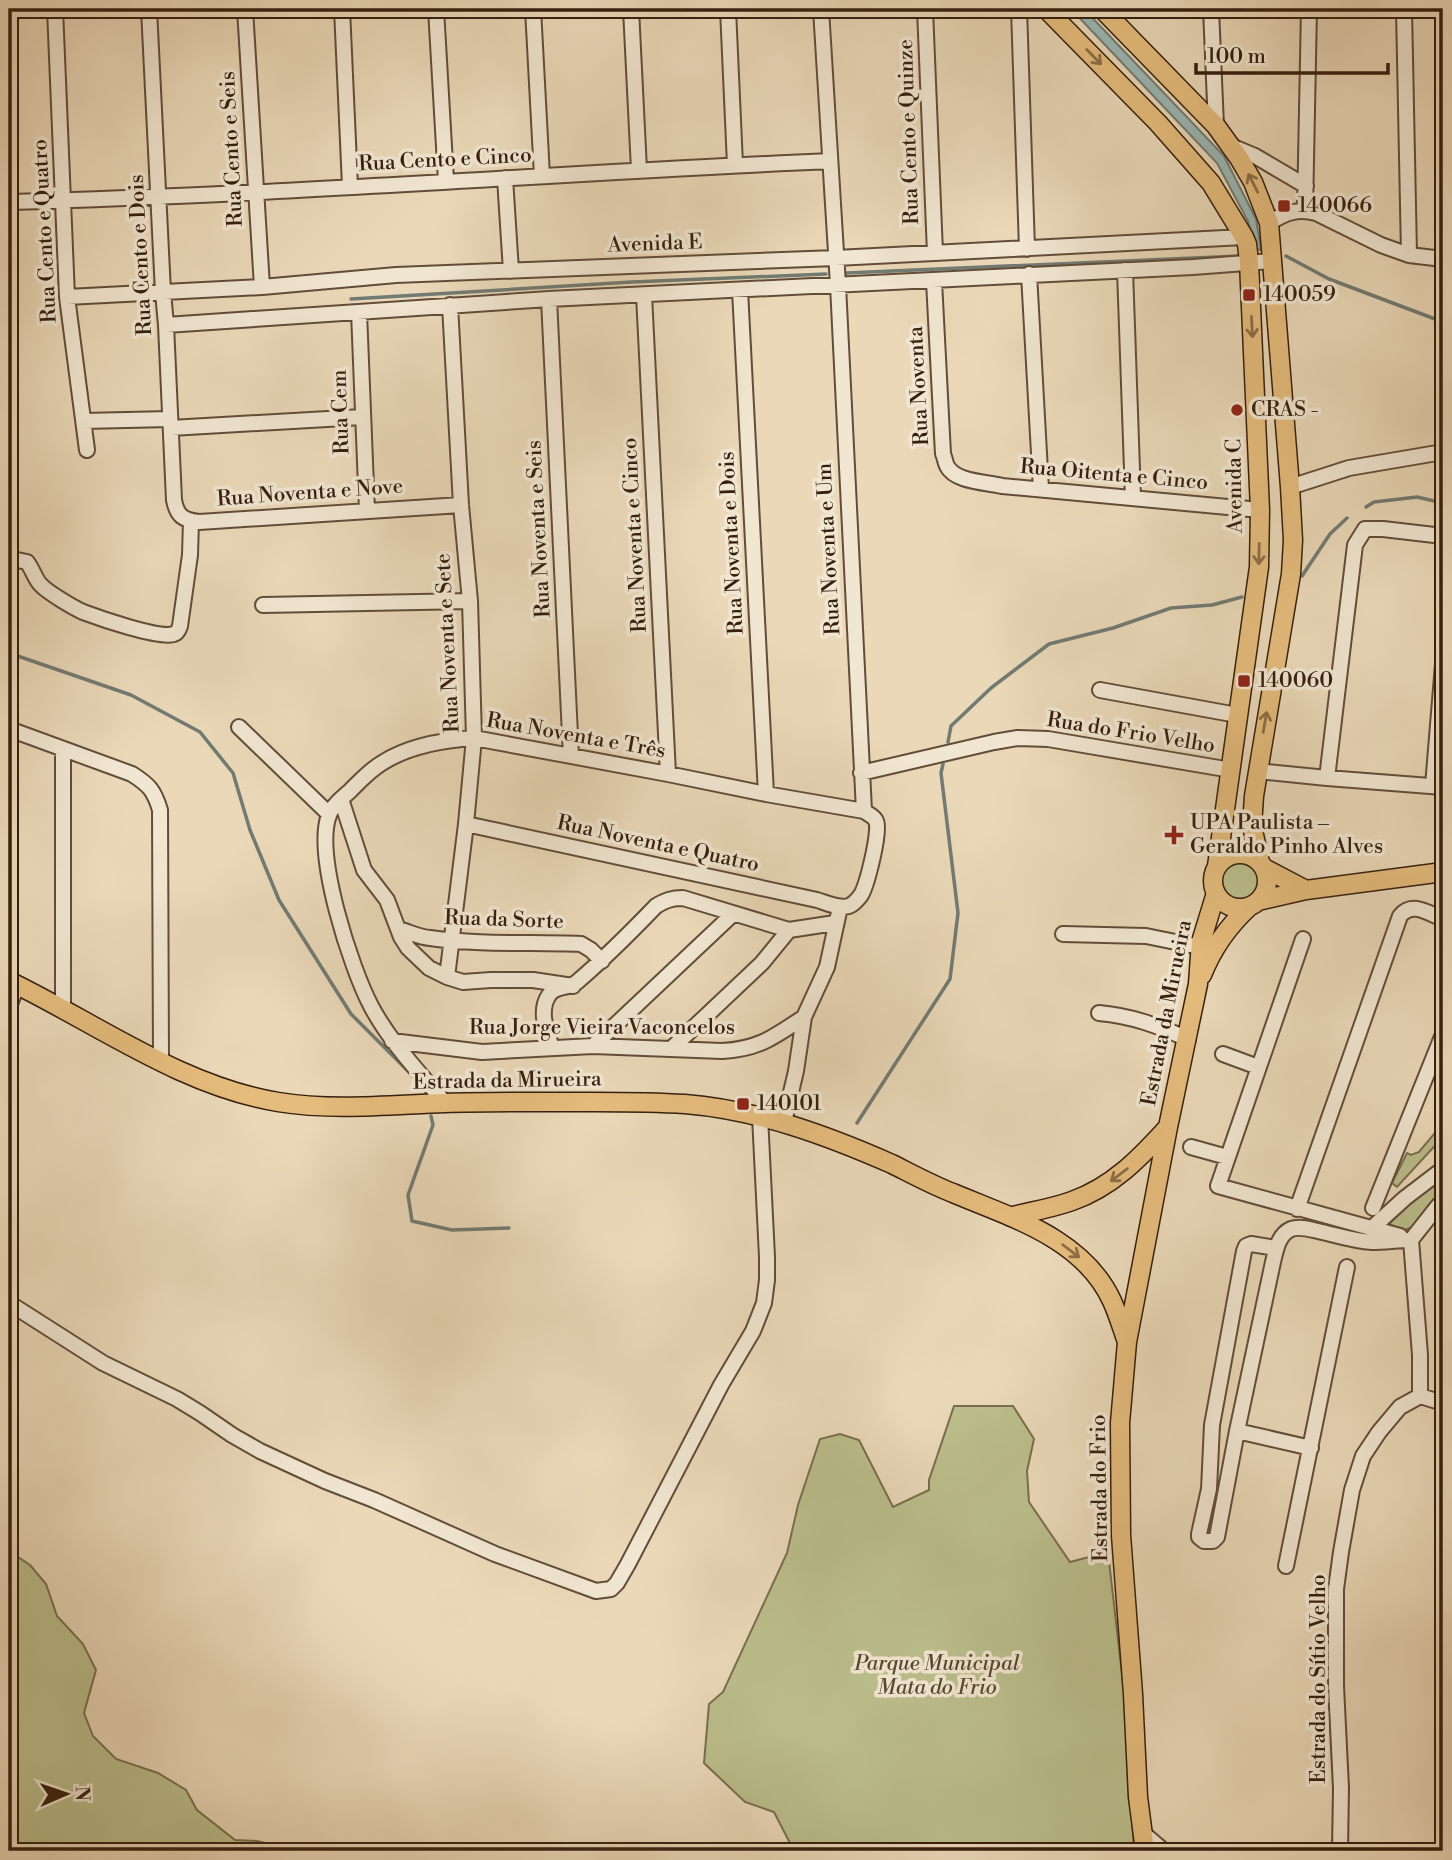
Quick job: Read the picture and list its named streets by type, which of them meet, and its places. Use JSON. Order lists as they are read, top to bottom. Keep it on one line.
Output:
{"streets":{"main road":["Avenida C","Estrada da Mirueira","Estrada do Frio"],"street":["Rua Cento e Quinze","Rua Cento e Seis","Rua Cento e Cinco","Rua Cento e Quatro","Avenida E","Rua Cento e Dois","Rua Noventa","Rua Cem","Rua Oitenta e Cinco","Rua Noventa e Nove","Rua Noventa e Seis","Rua Noventa e Cinco","Rua Noventa e Dois","Rua Noventa e Um","Rua Noventa e Sete","Rua do Frio Velho","Rua Noventa e Três","Rua Noventa e Quatro","Rua da Sorte","Rua Jorge Vieira Vaconcelos","Estrada do Sítio Velho"]},"crossings":[["Rua Cento e Quinze","Avenida E"],["Rua Cento e Seis","Rua Cento e Cinco"],["Rua Cento e Seis","Avenida E"],["Rua Cento e Cinco","Rua Cento e Quatro"],["Rua Cento e Cinco","Rua Cento e Dois"],["Rua Cento e Cinco","Rua Noventa e Um"],["Rua Cento e Quatro","Avenida E"],["Avenida E","Rua Cento e Dois"],["Avenida E","Avenida C"],["Avenida E","Rua Noventa e Um"],["Rua Cento e Dois","Rua Noventa e Nove"],["Rua Noventa","Rua Oitenta e Cinco"],["Rua Cem","Rua Noventa e Nove"],["Rua Oitenta e Cinco","Avenida C"],["Avenida C","Rua do Frio Velho"],["Avenida C","Estrada da Mirueira"],["Rua Noventa e Nove","Rua Noventa e Sete"],["Rua Noventa e Seis","Rua Noventa e Três"],["Rua Noventa e Cinco","Rua Noventa e Três"],["Rua Noventa e Dois","Rua Noventa e Três"],["Rua Noventa e Um","Rua do Frio Velho"],["Rua Noventa e Um","Rua Noventa e Três"],["Rua Noventa e Sete","Rua Noventa e Três"],["Rua Noventa e Sete","Rua Noventa e Quatro"],["Rua Noventa e Sete","Rua da Sorte"],["Estrada da Mirueira","Estrada do Frio"]],"parks":["Parque Municipal Mata do Frio"],"places":{"transit":["140066","140059","140060","140101"],"other":["CRAS -"],"health":["UPA Paulista – Geraldo Pinho Alves"]},"scale_bar":"100 m","north":"right"}
